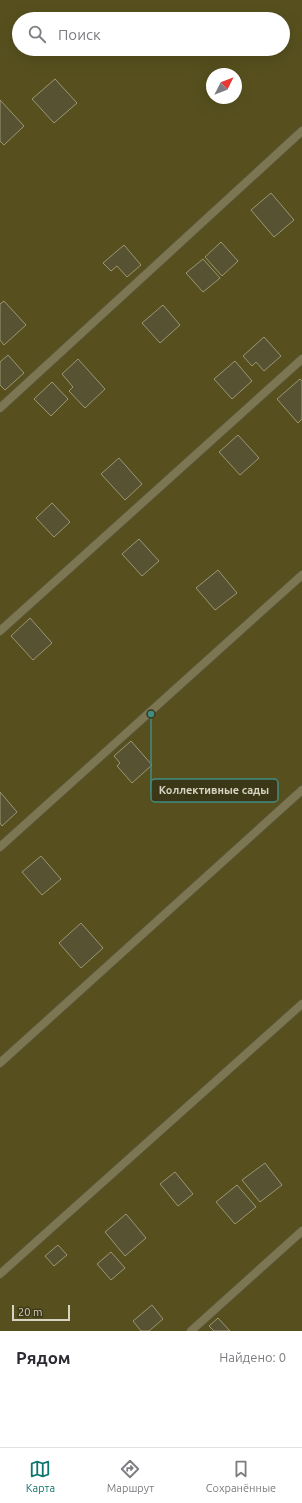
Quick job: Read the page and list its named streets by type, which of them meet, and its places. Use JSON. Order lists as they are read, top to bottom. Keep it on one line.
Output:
{"places":["Коллективные сады"],"scale_bar":"20 m","north":"top right","page":{"search":"Поиск","scale":"20 m","heading":["Рядом","Найдено: 0"],"nav":["Карта","Маршрут","Сохранённые"]}}
